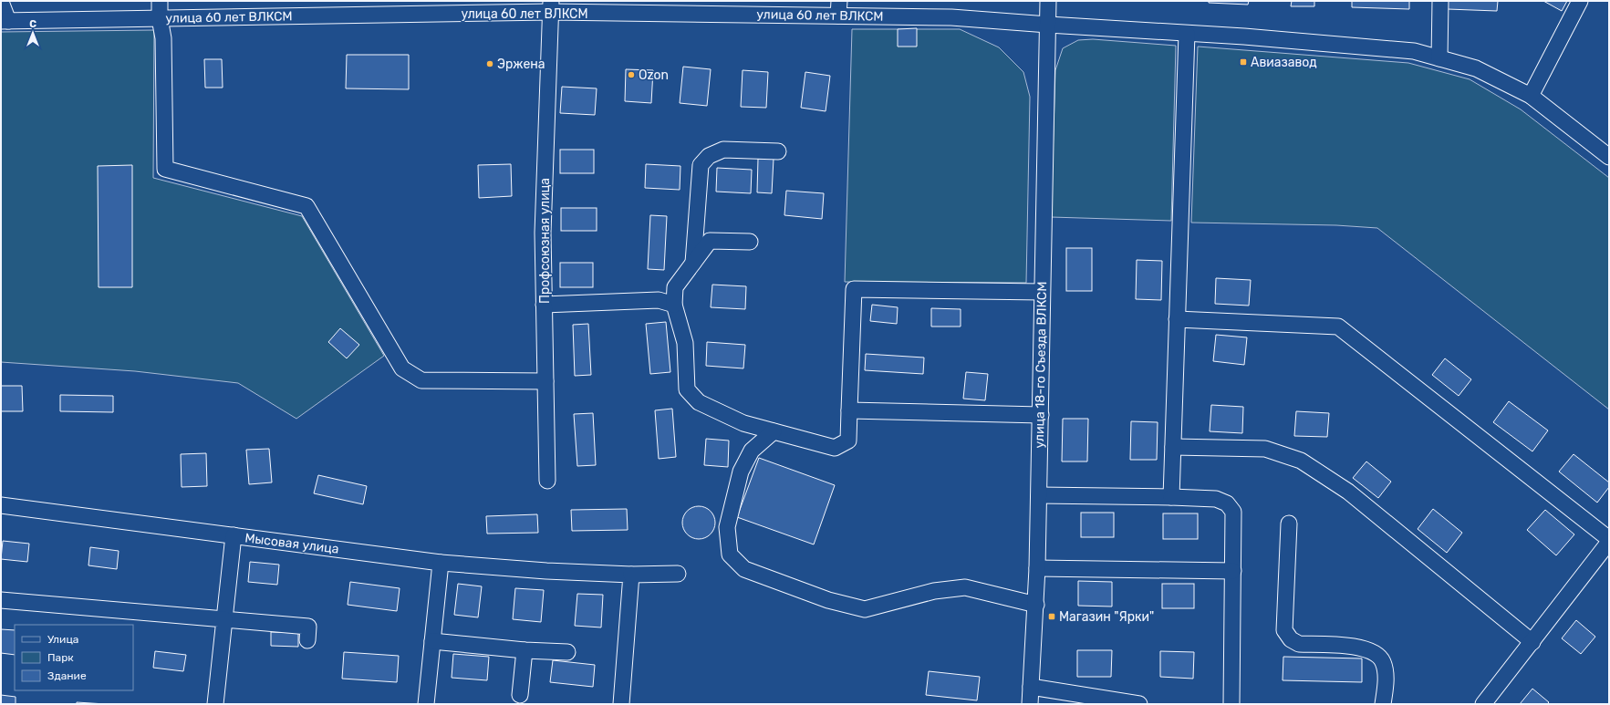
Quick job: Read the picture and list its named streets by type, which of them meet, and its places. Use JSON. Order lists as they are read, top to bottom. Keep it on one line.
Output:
{"streets":{"street":["улица 60 лет ВЛКСМ","Профсоюзная улица","улица 18-го Съезда ВЛКСМ","Мысовая улица"]},"crossings":[["улица 60 лет ВЛКСМ","Профсоюзная улица"],["улица 60 лет ВЛКСМ","улица 18-го Съезда ВЛКСМ"]],"places":{"transit":["Авиазавод","Магазин \"Ярки\""],"other":["Эржена","Ozon"]},"legend":["Улица","Парк","Здание"],"north":"top"}
